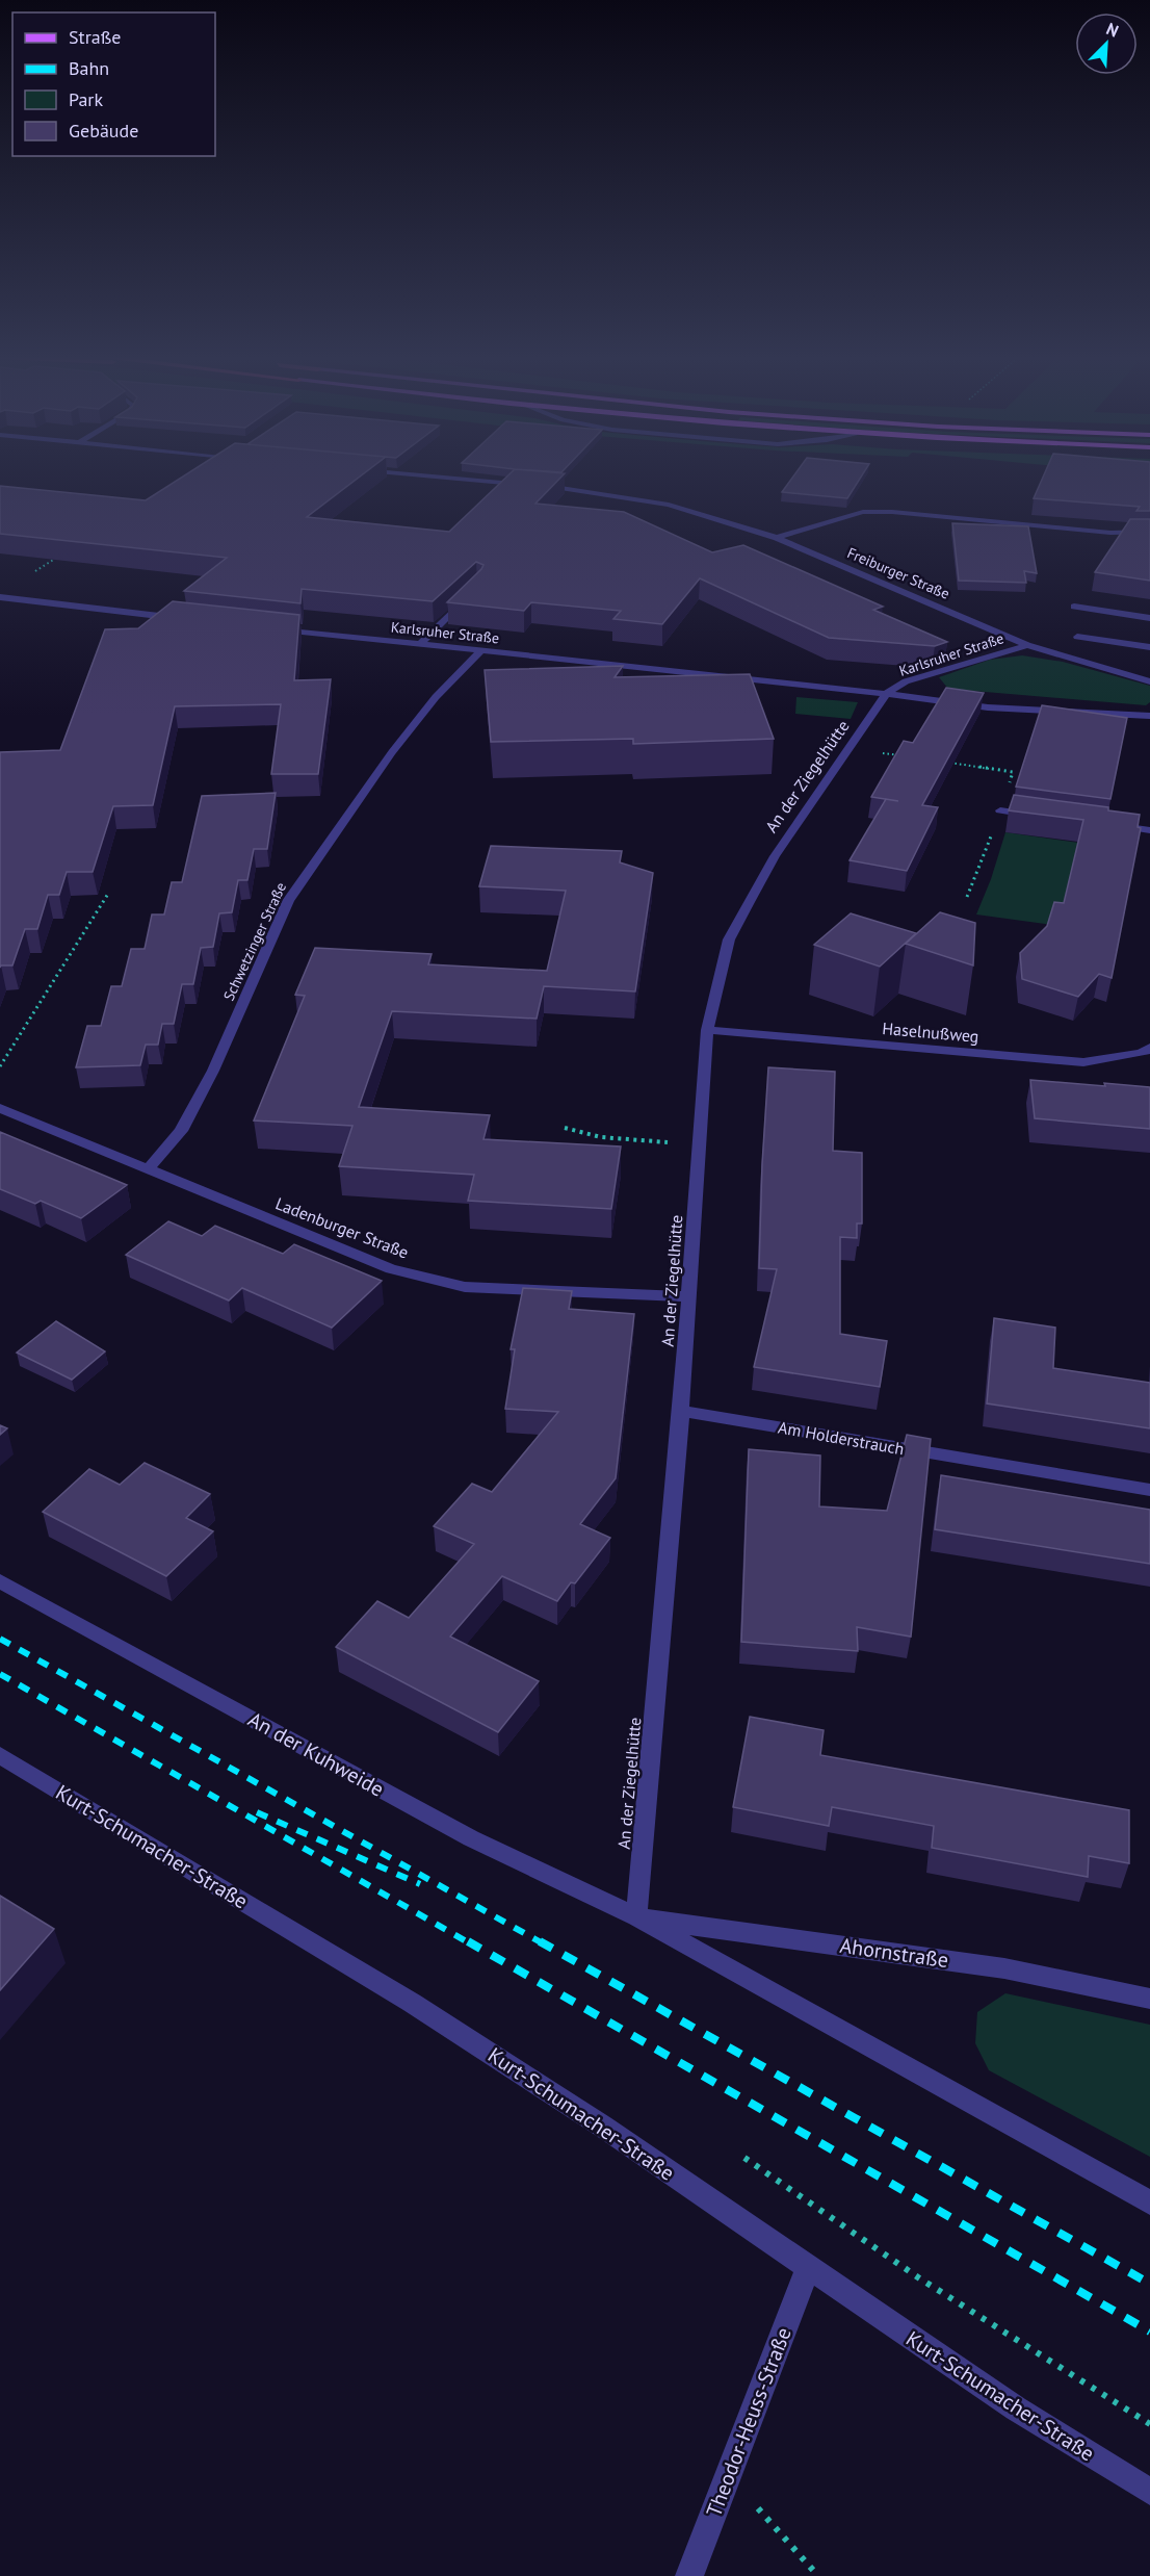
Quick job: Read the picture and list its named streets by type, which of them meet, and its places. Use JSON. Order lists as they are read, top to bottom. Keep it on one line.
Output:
{"streets":{"street":["Freiburger Straße","Karlsruher Straße","An der Ziegelhütte","Schwetzinger Straße","Haselnußweg","Ladenburger Straße","Am Holderstrauch","An der Kuhweide","Kurt-Schumacher-Straße","Ahornstraße","Theodor-Heuss-Straße"]},"crossings":[["Freiburger Straße","Karlsruher Straße"],["Karlsruher Straße","An der Ziegelhütte"],["Karlsruher Straße","Schwetzinger Straße"],["An der Ziegelhütte","Haselnußweg"],["An der Ziegelhütte","Ladenburger Straße"],["An der Ziegelhütte","Am Holderstrauch"],["An der Ziegelhütte","An der Kuhweide"],["An der Ziegelhütte","Ahornstraße"],["Schwetzinger Straße","Ladenburger Straße"],["An der Kuhweide","Ahornstraße"],["Kurt-Schumacher-Straße","Theodor-Heuss-Straße"]],"legend":["Straße","Bahn","Park","Gebäude"],"north":"top right"}
